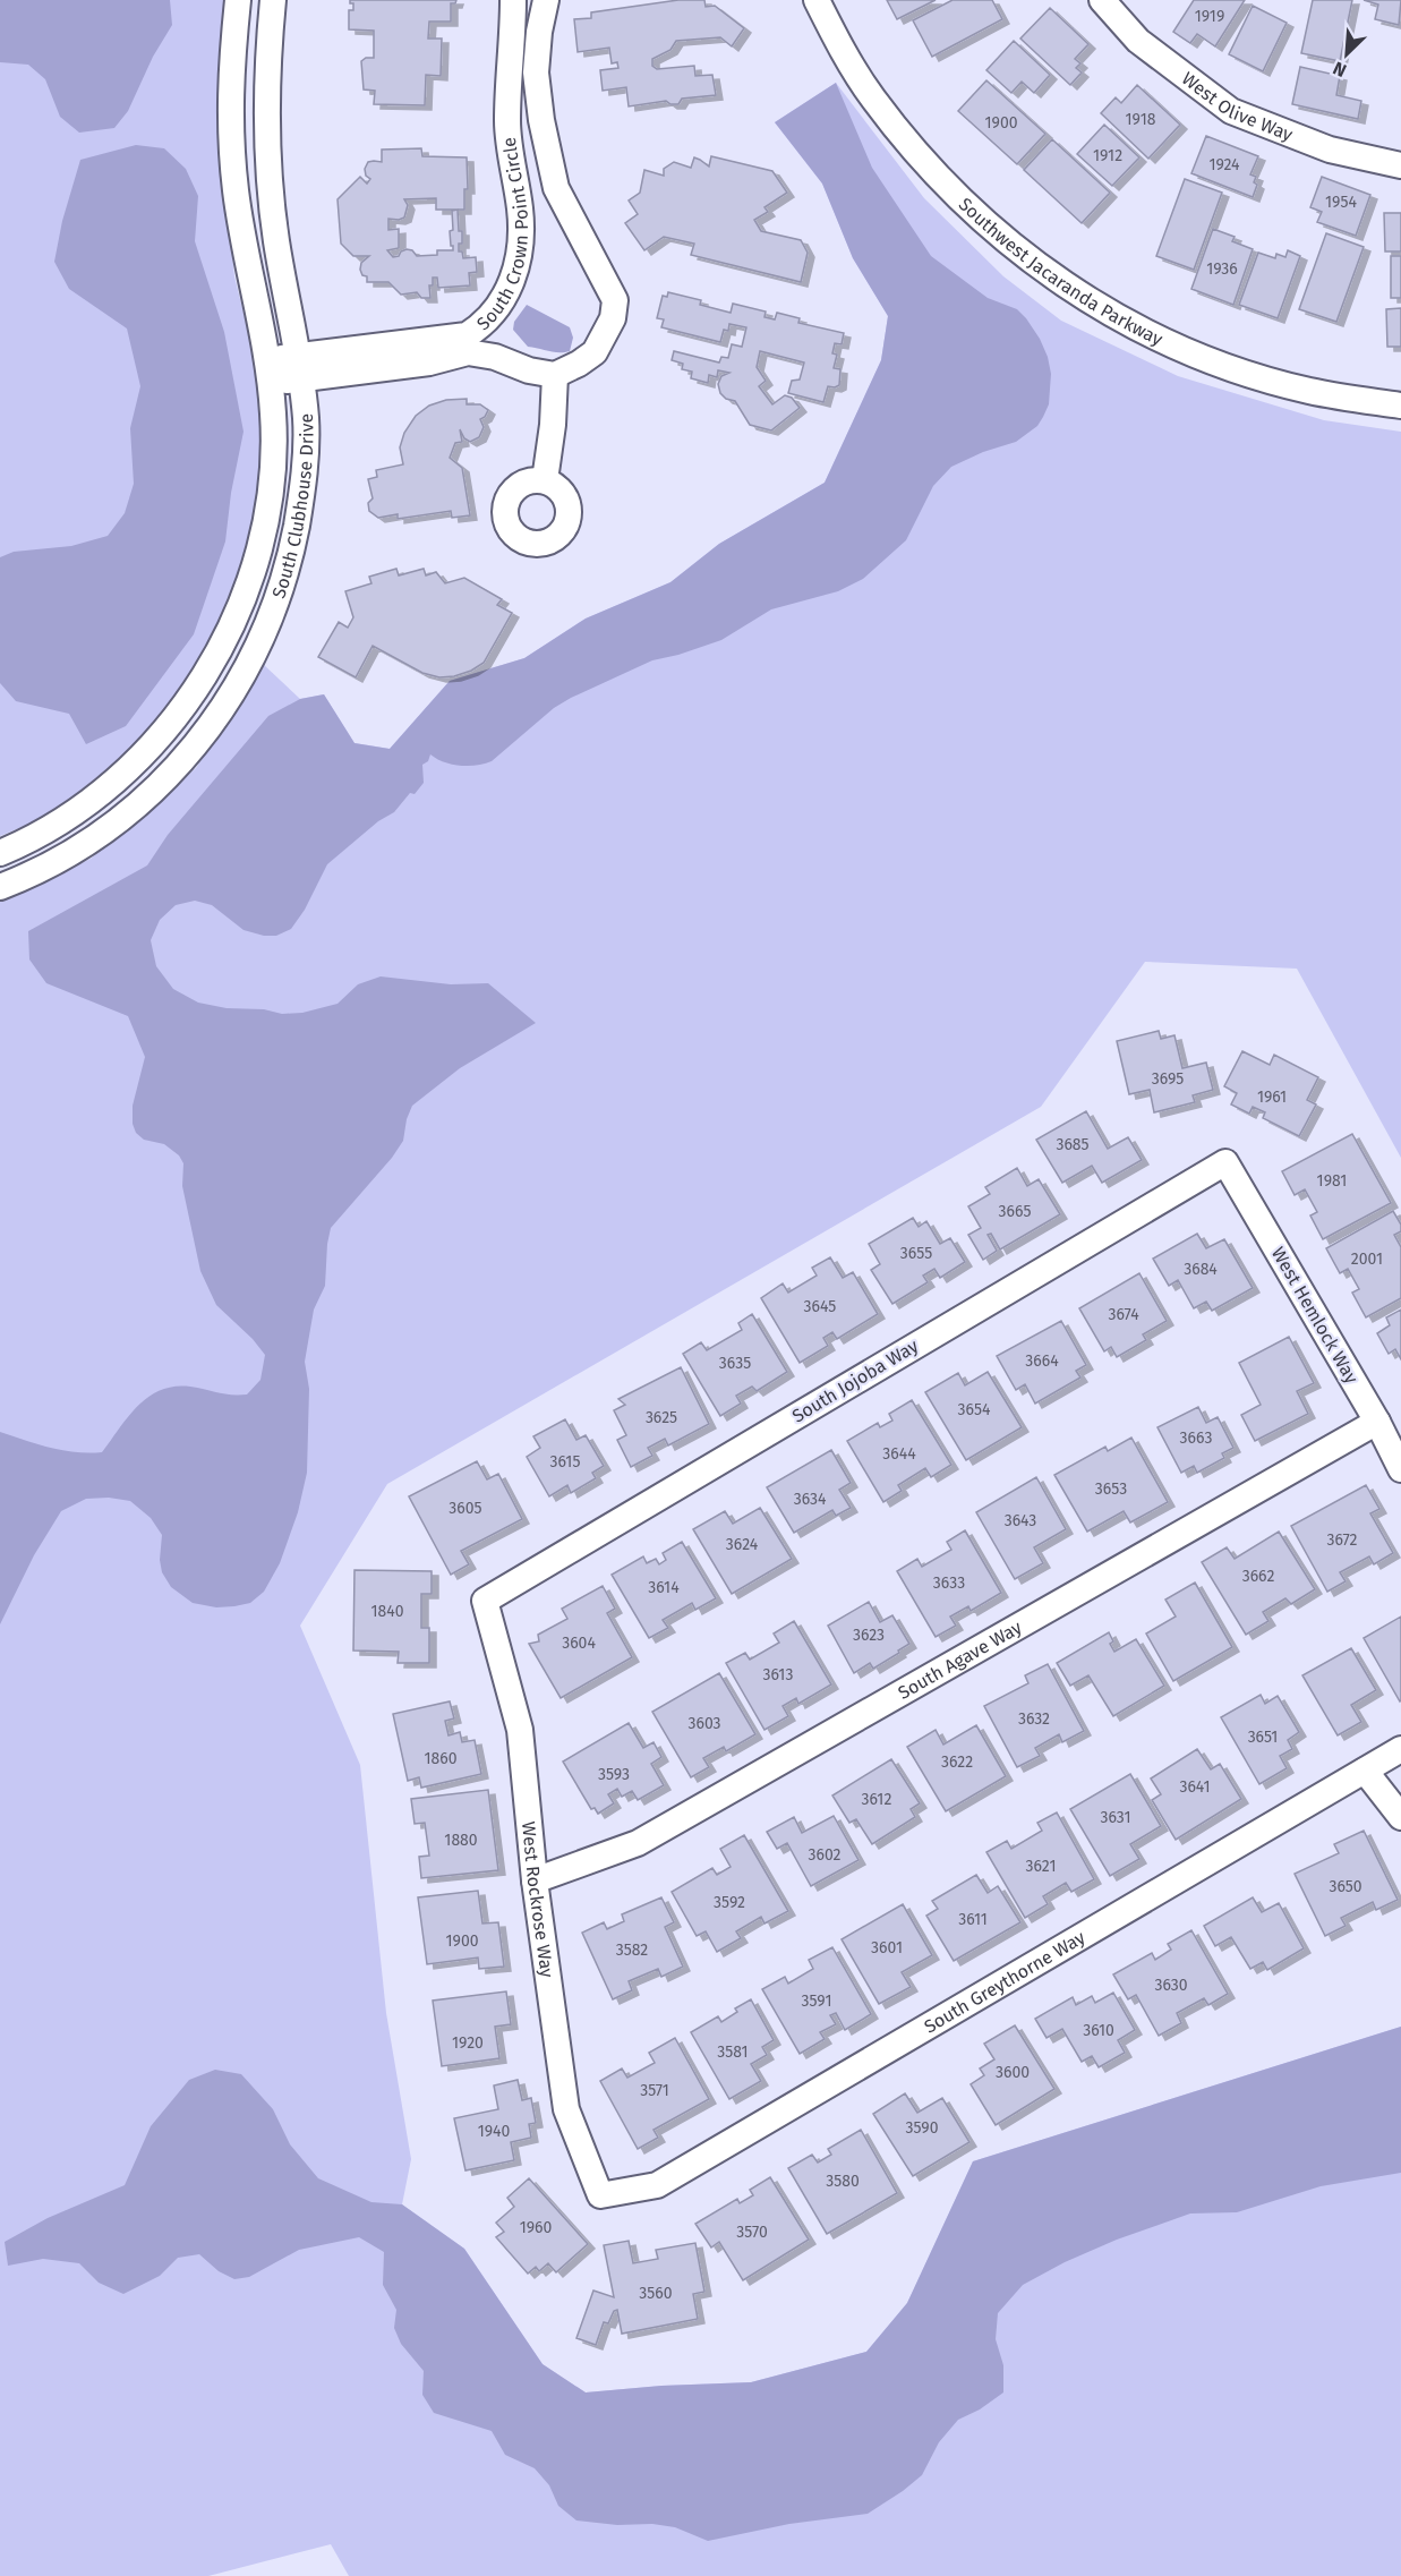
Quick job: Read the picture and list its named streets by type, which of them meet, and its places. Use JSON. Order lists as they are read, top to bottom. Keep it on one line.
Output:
{"streets":{"street":["West Olive Way","South Crown Point Circle","Southwest Jacaranda Parkway","South Clubhouse Drive","West Hemlock Way","South Jojoba Way","South Agave Way","West Rockrose Way","South Greythorne Way"]},"crossings":[["South Crown Point Circle","South Clubhouse Drive"],["West Hemlock Way","South Jojoba Way"],["West Hemlock Way","South Agave Way"],["South Jojoba Way","West Rockrose Way"],["South Agave Way","West Rockrose Way"],["West Rockrose Way","South Greythorne Way"]],"house_numbers":["1919","1918","1900","1912","1924","1954","1936","3695","1961","3685","1981","3665","3655","2001","3684","3645","3674","3664","3635","3654","3625","3663","3644","3615","3653","3634","3605","3643","3672","3624","3662","3633","3614","1840","3623","3604","3613","3632","3603","3651","1860","3622","3593","3641","3612","3631","1880","3602","3621","3650","3592","3611","1900","3601","3582","3630","3591","3610","1920","3581","3600","3571","3590","1940","3580","1960","3570","3560"],"north":"bottom left"}
